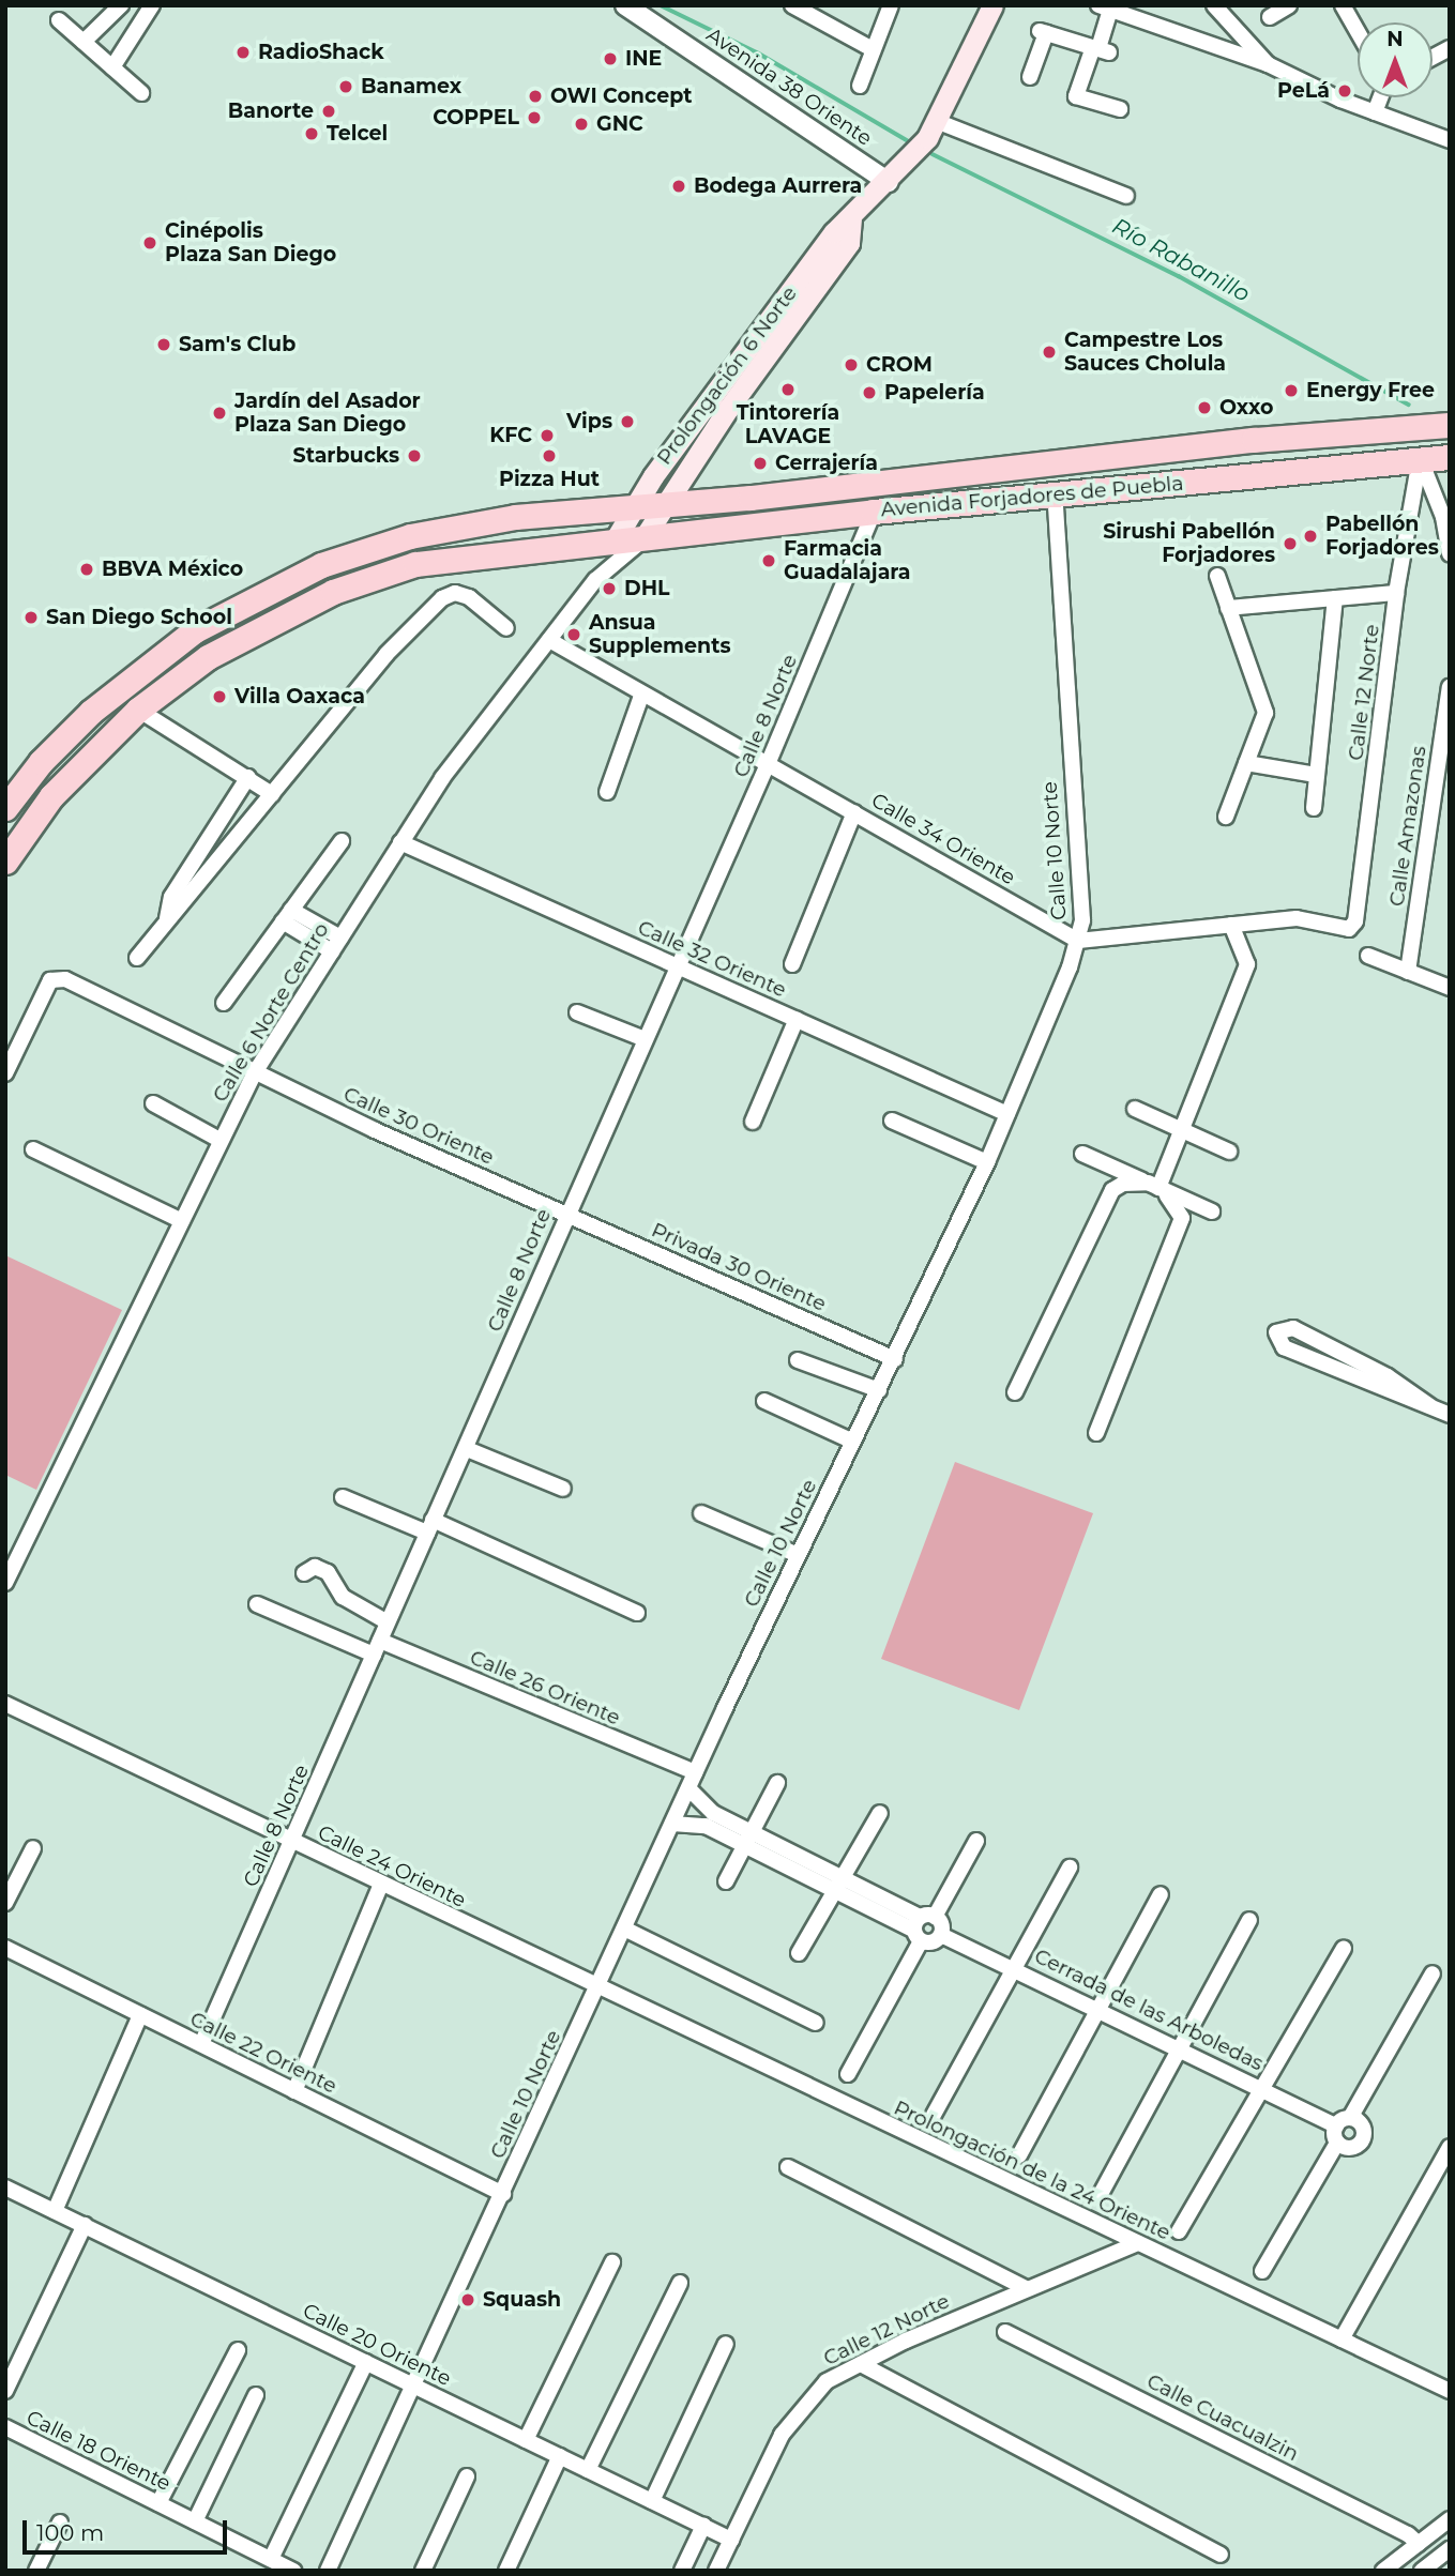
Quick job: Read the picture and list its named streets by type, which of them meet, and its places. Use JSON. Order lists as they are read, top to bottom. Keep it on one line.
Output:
{"streets":{"main road":["Prolongación 6 Norte","Avenida Forjadores de Puebla"],"street":["Avenida 38 Oriente","Calle 12 Norte","Calle 8 Norte","Calle Amazonas","Calle 34 Oriente","Calle 10 Norte","Calle 32 Oriente","Calle 6 Norte Centro","Calle 30 Oriente","Privada 30 Oriente","Calle 26 Oriente","Calle 24 Oriente","Cerrada de las Arboledas","Calle 22 Oriente","Prolongación de la 24 Oriente","Calle 20 Oriente","Calle Cuacualzin","Calle 18 Oriente"]},"crossings":[["Avenida 38 Oriente","Prolongación 6 Norte"],["Prolongación 6 Norte","Avenida Forjadores de Puebla"],["Prolongación 6 Norte","Calle 6 Norte Centro"],["Avenida Forjadores de Puebla","Calle 12 Norte"],["Avenida Forjadores de Puebla","Calle 8 Norte"],["Avenida Forjadores de Puebla","Calle 10 Norte"],["Avenida Forjadores de Puebla","Calle 6 Norte Centro"],["Calle 12 Norte","Prolongación de la 24 Oriente"],["Calle 12 Norte","Calle 20 Oriente"],["Calle 8 Norte","Calle 34 Oriente"],["Calle 8 Norte","Calle 32 Oriente"],["Calle 8 Norte","Calle 30 Oriente"],["Calle 8 Norte","Privada 30 Oriente"],["Calle 8 Norte","Calle 26 Oriente"],["Calle 8 Norte","Calle 24 Oriente"],["Calle 8 Norte","Calle 22 Oriente"],["Calle 34 Oriente","Calle 10 Norte"],["Calle 34 Oriente","Calle 6 Norte Centro"],["Calle 10 Norte","Calle 32 Oriente"],["Calle 10 Norte","Privada 30 Oriente"],["Calle 10 Norte","Calle 26 Oriente"],["Calle 10 Norte","Calle 24 Oriente"],["Calle 10 Norte","Calle 22 Oriente"],["Calle 10 Norte","Prolongación de la 24 Oriente"],["Calle 10 Norte","Calle 20 Oriente"],["Calle 32 Oriente","Calle 6 Norte Centro"],["Calle 6 Norte Centro","Calle 30 Oriente"],["Calle 30 Oriente","Privada 30 Oriente"],["Calle 24 Oriente","Prolongación de la 24 Oriente"]],"water":["Río Rabanillo"],"places":["RadioShack","INE","Banamex","PeLá","OWI Concept","Banorte","COPPEL","GNC","Telcel","Bodega Aurrera","Cinépolis Plaza San Diego","Sam's Club","Campestre Los Sauces Cholula","CROM","Tintorería LAVAGE","Energy Free","Papelería","Oxxo","Jardín del Asador Plaza San Diego","Vips","KFC","Starbucks","Pizza Hut","Cerrajería","Pabellón Forjadores","Sirushi Pabellón Forjadores","Farmacia Guadalajara","BBVA México","DHL","San Diego School","Ansua Supplements","Villa Oaxaca","Squash"],"scale_bar":"100 m","north":"top"}
